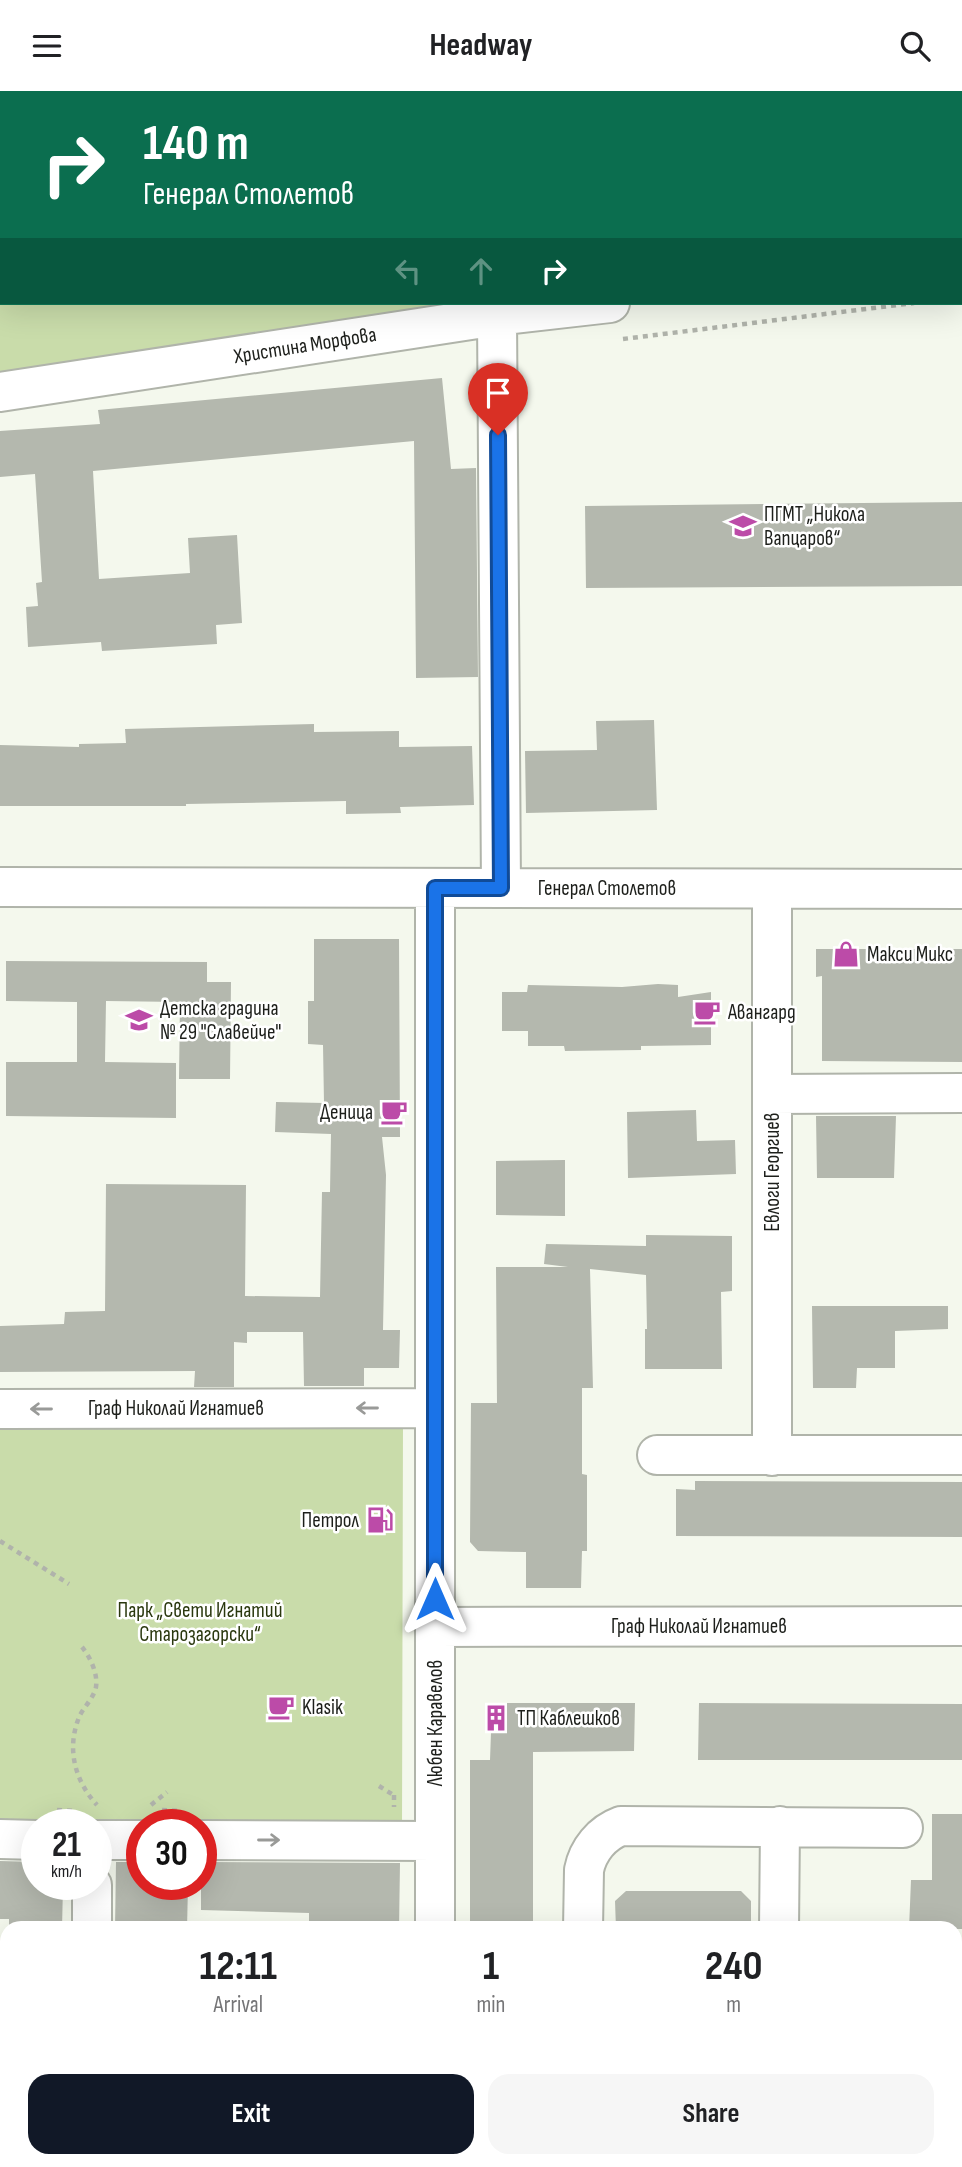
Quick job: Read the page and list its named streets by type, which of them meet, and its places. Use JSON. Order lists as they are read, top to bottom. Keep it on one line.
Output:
{"streets":{"street":["Христина Морфова","Генерал Столетов","Евлоги Георгиев","Граф Николай Игнатиев","Любен Каравелов"]},"crossings":[["Генерал Столетов","Евлоги Георгиев"],["Генерал Столетов","Любен Каравелов"],["Граф Николай Игнатиев","Любен Каравелов"]],"one_way":["Граф Николай Игнатиев"],"parks":["Парк „Свети Игнатий Старозагорски“"],"places":{"school or university":["ПГМТ „Никола Вапцаров“","Детска градина № 29 \"Славейче\""],"shop":["Макси Микс"],"cafe":["Авангард","Деница","Klasik"],"fuel station":["Петрол"],"building":["ТП Каблешков"]},"page":{"header":"Headway","turn":["140 m","Генерал Столетов"],"speed":"21 km/h","limit":"30","eta":["12:11","Arrival","1","min","240","m"],"buttons":["Exit","Share"]}}
